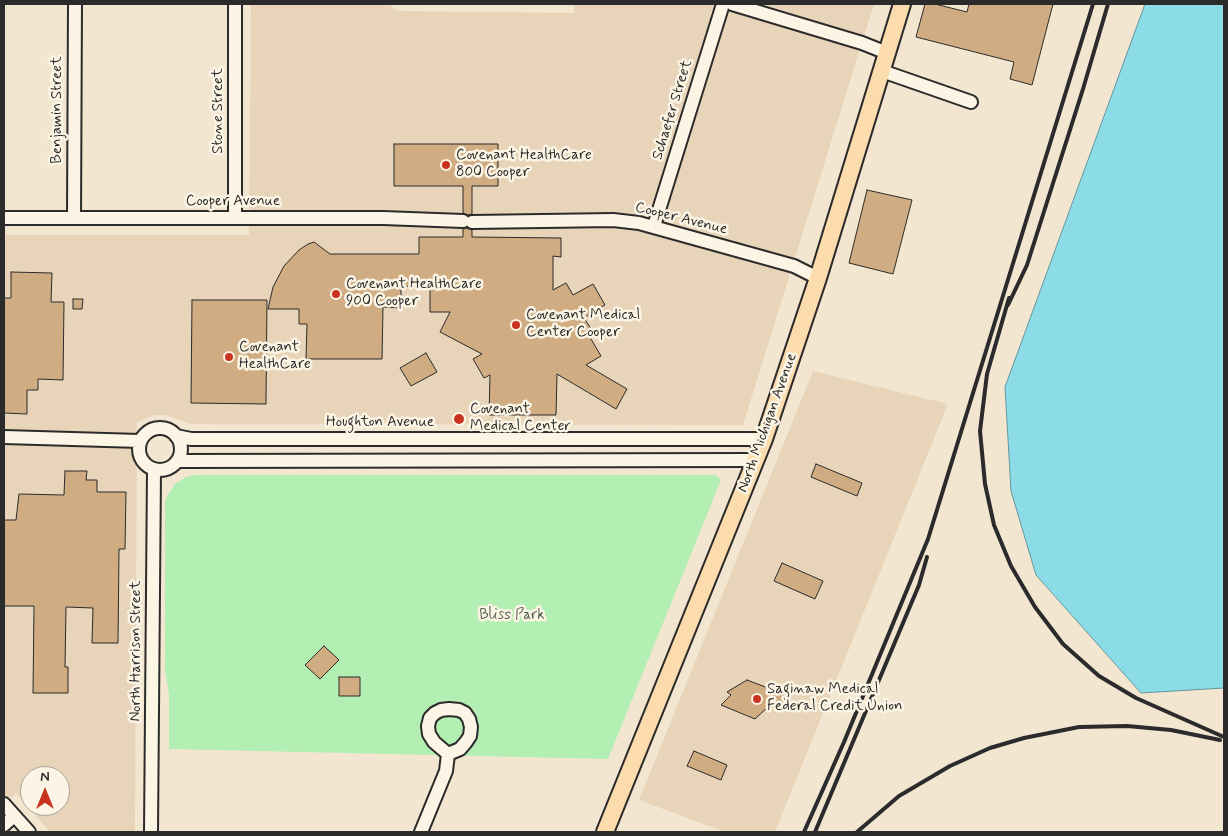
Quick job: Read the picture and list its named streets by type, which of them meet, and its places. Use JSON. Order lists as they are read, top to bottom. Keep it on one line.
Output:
{"streets":{"main road":["North Michigan Avenue"],"street":["Benjamin Street","Schaefer Street","Stone Street","Cooper Avenue","Houghton Avenue","North Harrison Street"]},"crossings":[["Benjamin Street","Cooper Avenue"],["Schaefer Street","Cooper Avenue"],["Stone Street","Cooper Avenue"],["Cooper Avenue","North Michigan Avenue"],["Houghton Avenue","North Michigan Avenue"],["Houghton Avenue","North Harrison Street"]],"parks":["Bliss Park"],"places":["Covenant HealthCare 800 Cooper","Covenant HealthCare 900 Cooper","Covenant Medical Center Cooper","Covenant HealthCare","Covenant Medical Center","Saginaw Medical Federal Credit Union"],"north":"top"}
